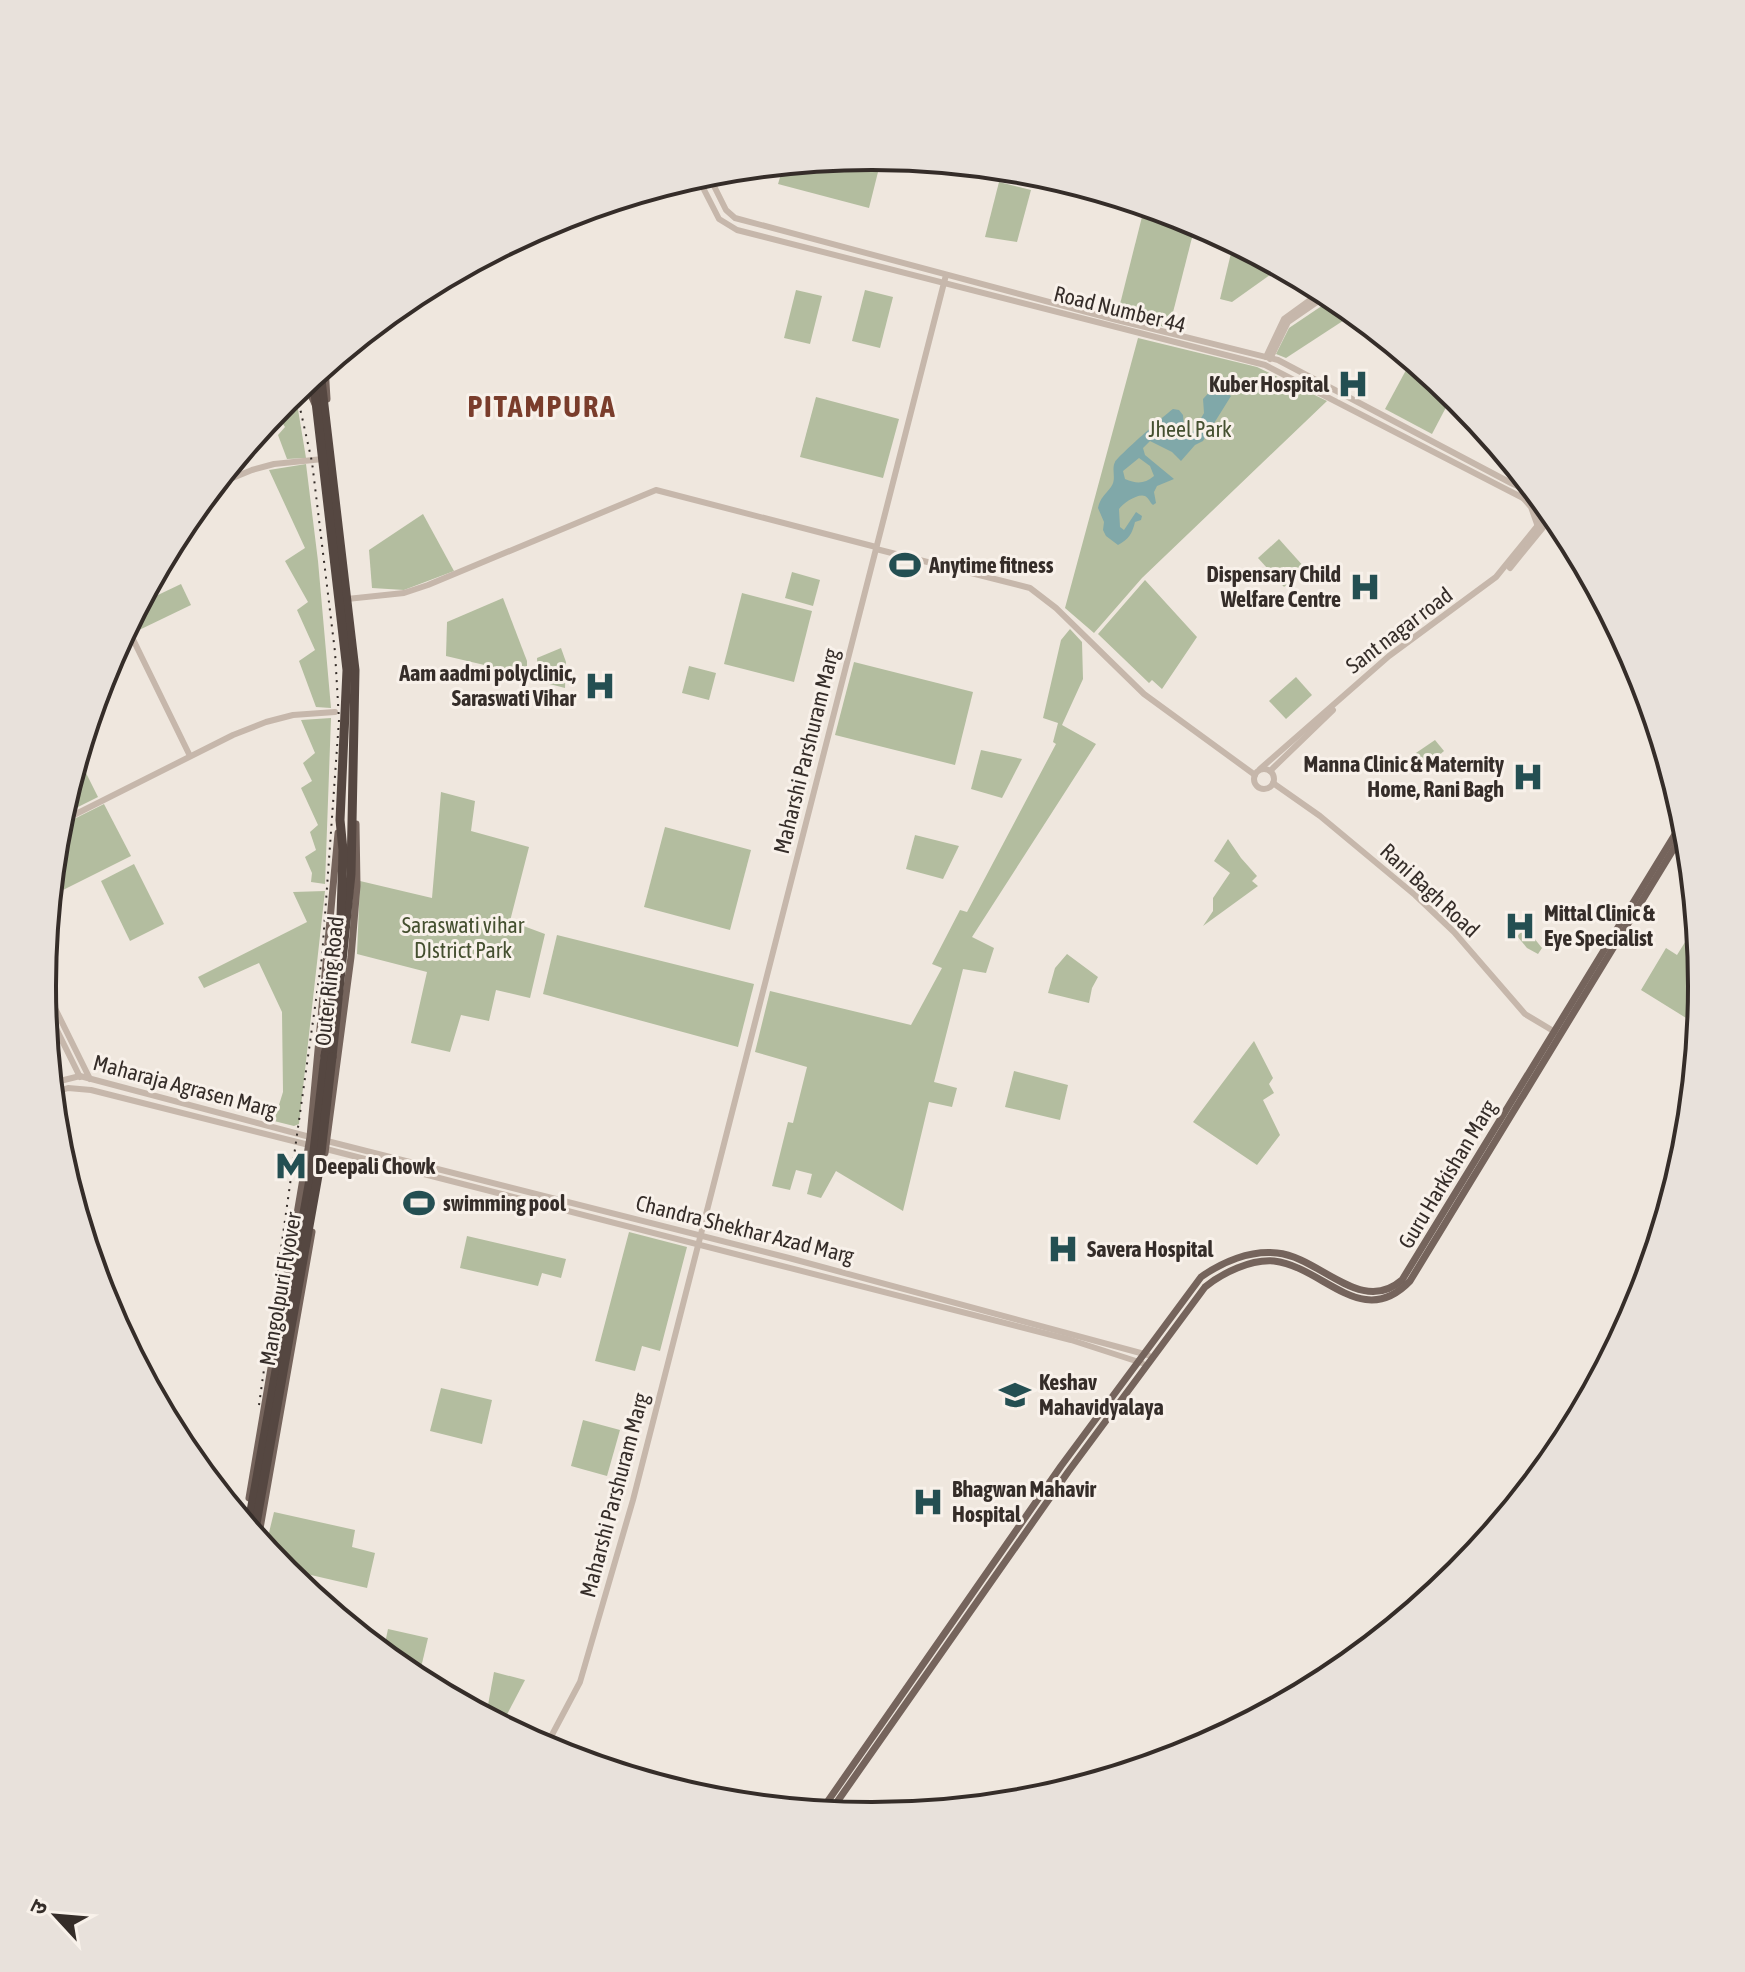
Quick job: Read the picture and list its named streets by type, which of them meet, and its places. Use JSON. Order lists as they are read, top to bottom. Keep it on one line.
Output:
{"streets":{"highway":["Outer Ring Road","Mangolpuri Flyover"],"main road":["Guru Harkishan Marg"],"street":["Road Number 44","Sant nagar road","Maharshi Parshuram Marg","Rani Bagh Road","Maharaja Agrasen Marg","Chandra Shekhar Azad Marg"]},"crossings":[["Road Number 44","Maharshi Parshuram Marg"],["Sant nagar road","Rani Bagh Road"],["Maharshi Parshuram Marg","Chandra Shekhar Azad Marg"],["Rani Bagh Road","Guru Harkishan Marg"],["Outer Ring Road","Maharaja Agrasen Marg"],["Outer Ring Road","Chandra Shekhar Azad Marg"],["Outer Ring Road","Mangolpuri Flyover"],["Guru Harkishan Marg","Chandra Shekhar Azad Marg"]],"districts":["PITAMPURA"],"parks":["Jheel Park","Saraswati vihar DIstrict Park"],"places":{"hospital":["Kuber Hospital","Dispensary Child Welfare Centre","Aam aadmi polyclinic, Saraswati Vihar","Manna Clinic & Maternity Home, Rani Bagh","Mittal Clinic & Eye Specialist","Savera Hospital","Bhagwan Mahavir Hospital"],"sports":["Anytime fitness","swimming pool"],"metro station":["Deepali Chowk"],"school or university":["Keshav Mahavidyalaya"]},"north":"top left"}
